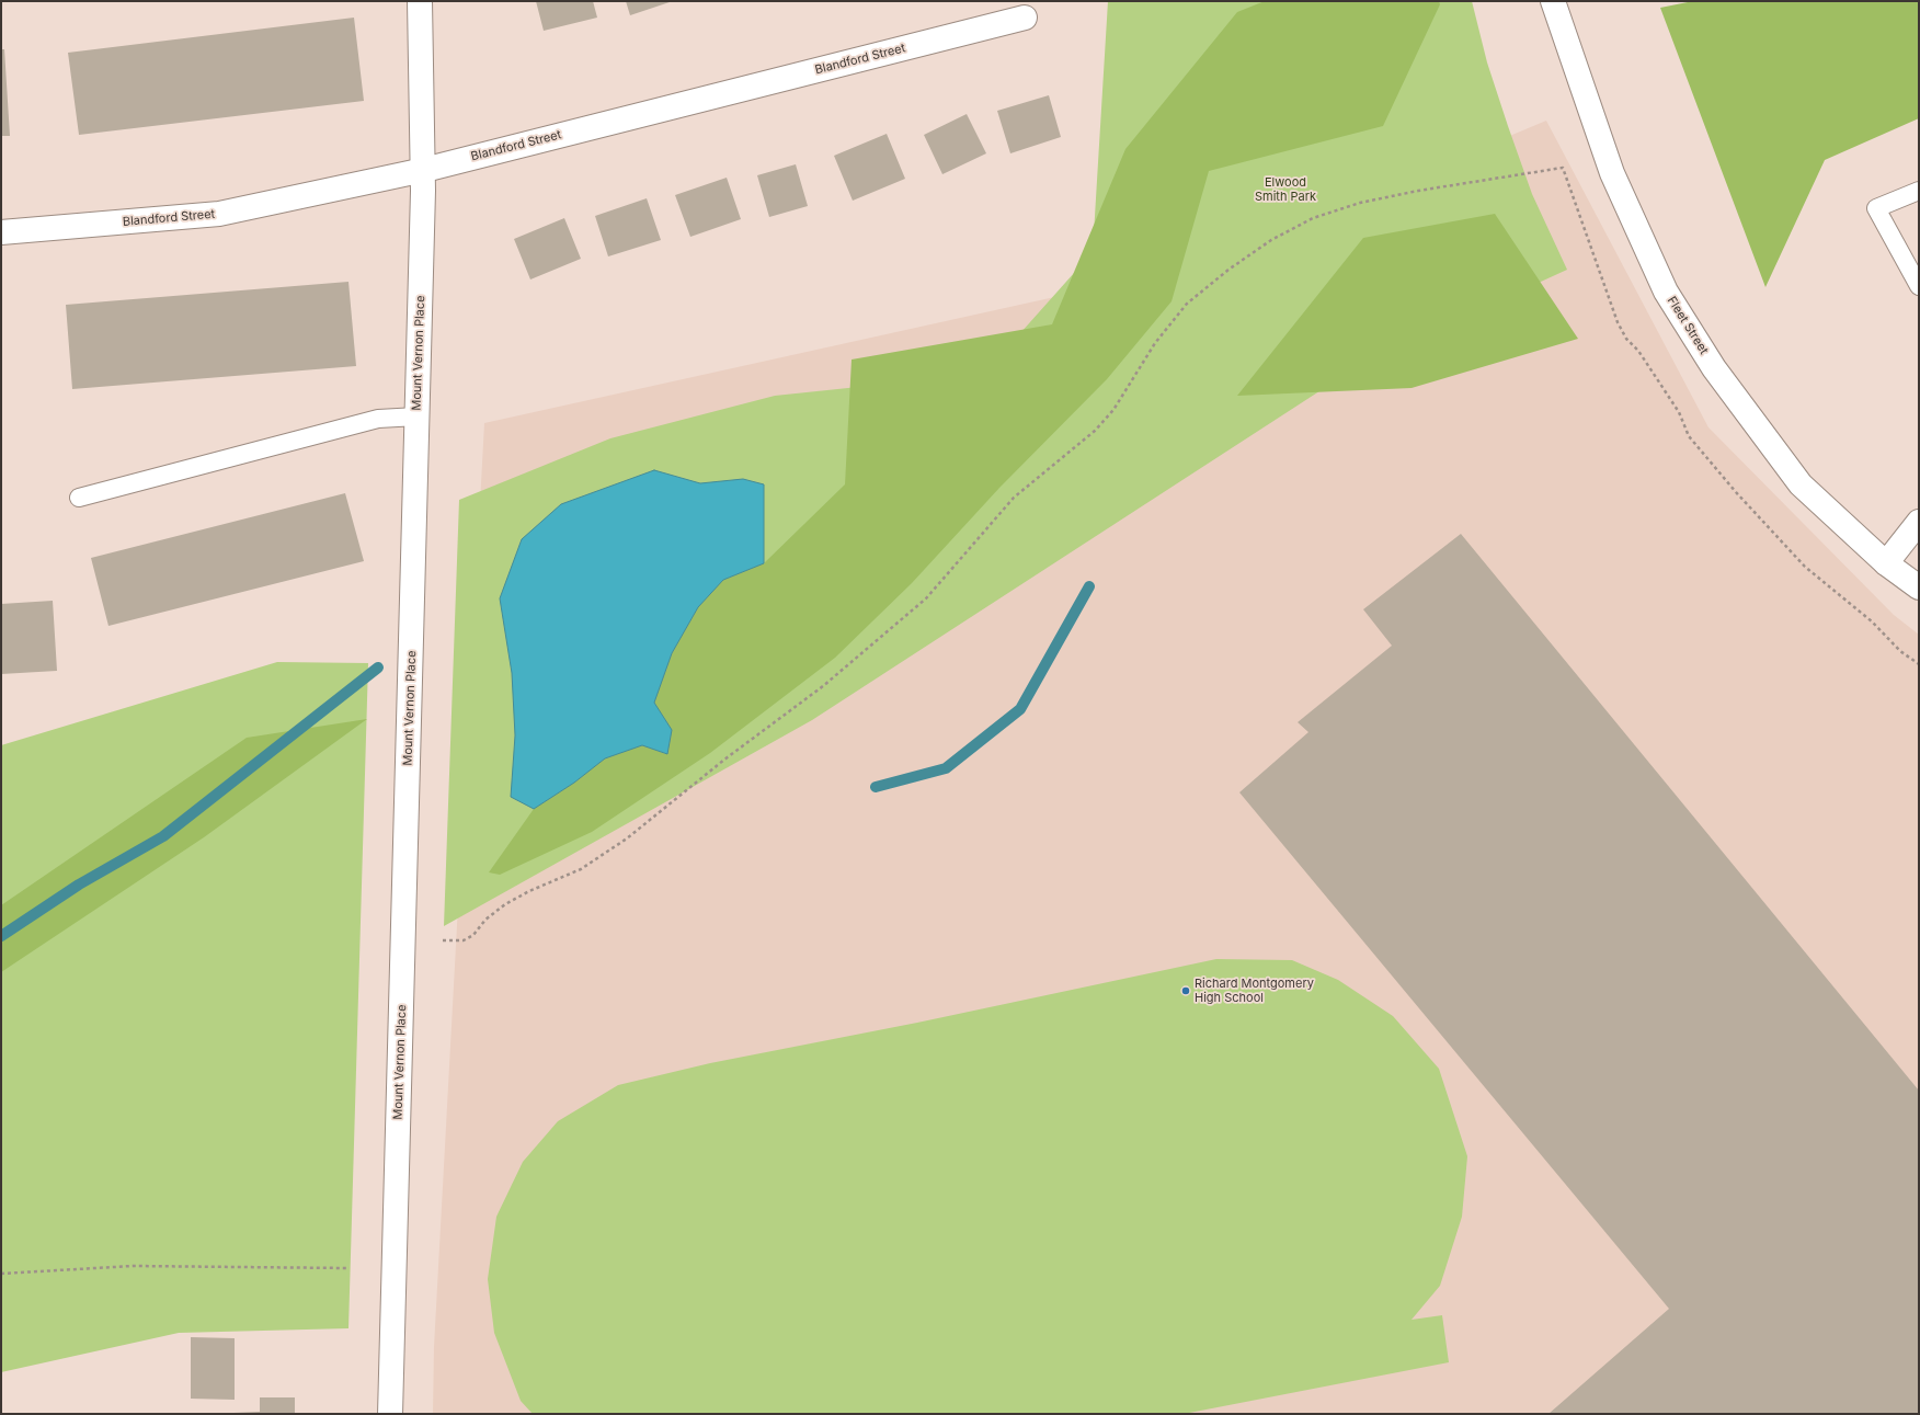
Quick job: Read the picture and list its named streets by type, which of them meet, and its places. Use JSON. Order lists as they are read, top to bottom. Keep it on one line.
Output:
{"streets":{"street":["Blandford Street","Fleet Street","Mount Vernon Place"]},"crossings":[["Blandford Street","Mount Vernon Place"]],"parks":["Elwood Smith Park"],"places":["Richard Montgomery High School"]}
